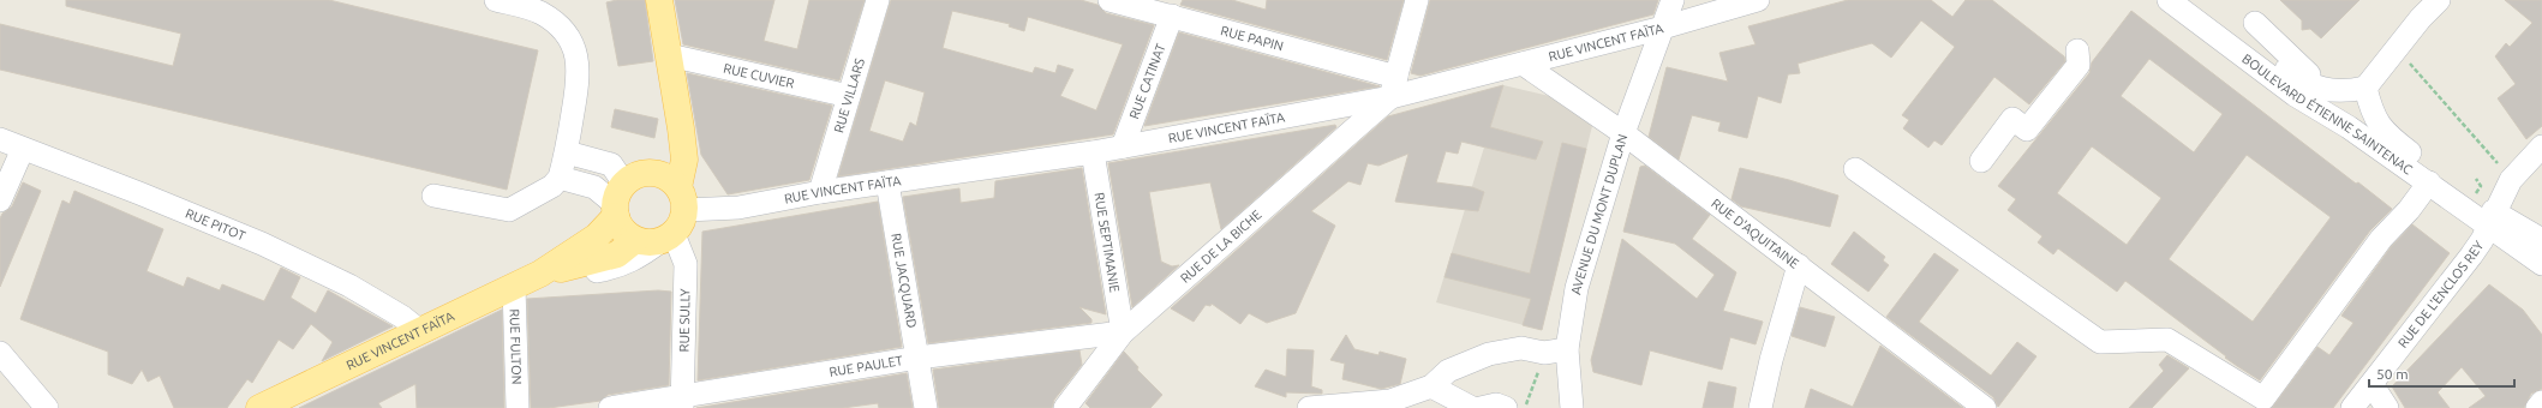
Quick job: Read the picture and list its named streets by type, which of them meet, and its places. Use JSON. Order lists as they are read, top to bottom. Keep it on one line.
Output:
{"streets":{"main road":["RUE VINCENT FAÏTA"],"street":["RUE PAPIN","RUE CUVIER","RUE CATINAT","RUE VILLARS","BOULEVARD ÉTIENNE SAINTENAC","AVENUE DU MONT DUPLAN","RUE PITOT","RUE D'AQUITAINE","RUE SEPTIMANIE","RUE DE LA BICHE","RUE JACQUARD","RUE DE L'ENCLOS REY","RUE SULLY","RUE FULTON","RUE PAULET"]},"crossings":[["RUE PAPIN","RUE VINCENT FAÏTA"],["RUE PAPIN","RUE CATINAT"],["RUE PAPIN","RUE DE LA BICHE"],["RUE VINCENT FAÏTA","RUE CATINAT"],["RUE VINCENT FAÏTA","RUE VILLARS"],["RUE VINCENT FAÏTA","AVENUE DU MONT DUPLAN"],["RUE VINCENT FAÏTA","RUE PITOT"],["RUE VINCENT FAÏTA","RUE D'AQUITAINE"],["RUE VINCENT FAÏTA","RUE SEPTIMANIE"],["RUE VINCENT FAÏTA","RUE DE LA BICHE"],["RUE VINCENT FAÏTA","RUE JACQUARD"],["RUE VINCENT FAÏTA","RUE SULLY"],["RUE VINCENT FAÏTA","RUE FULTON"],["RUE CUVIER","RUE VILLARS"],["BOULEVARD ÉTIENNE SAINTENAC","RUE DE L'ENCLOS REY"],["AVENUE DU MONT DUPLAN","RUE D'AQUITAINE"],["RUE SEPTIMANIE","RUE DE LA BICHE"],["RUE SEPTIMANIE","RUE PAULET"],["RUE DE LA BICHE","RUE PAULET"],["RUE JACQUARD","RUE PAULET"],["RUE SULLY","RUE PAULET"]],"scale_bar":"50 m"}
